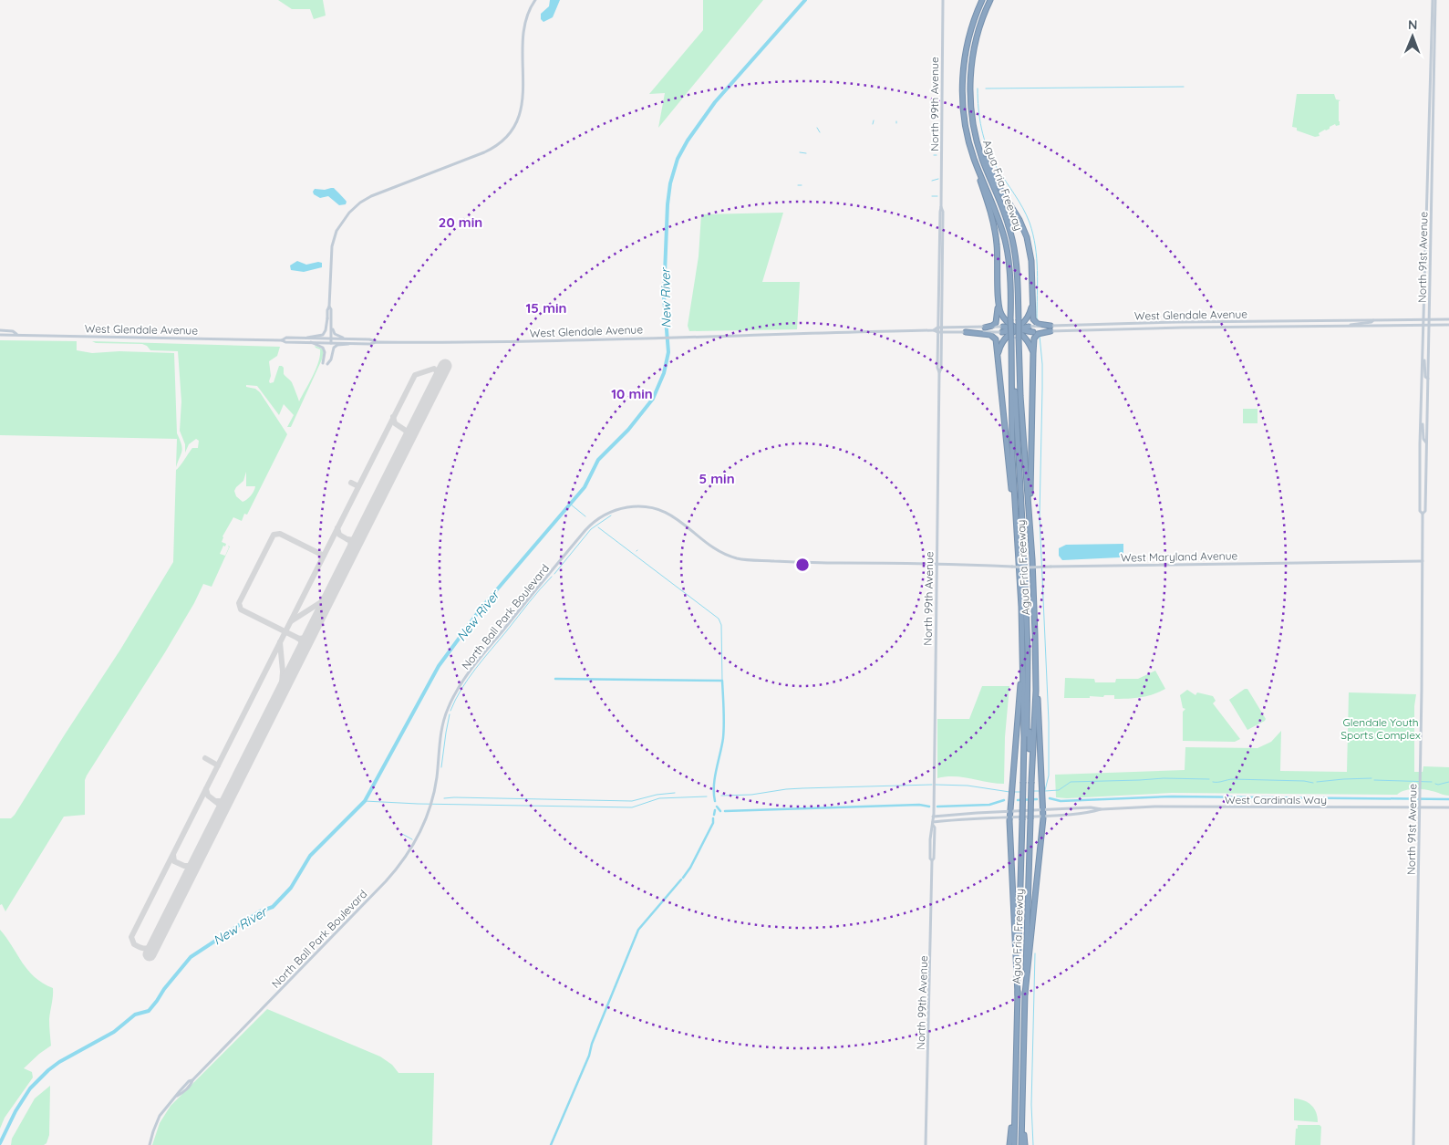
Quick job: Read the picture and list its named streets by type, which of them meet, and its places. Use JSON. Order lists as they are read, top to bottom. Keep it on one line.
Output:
{"streets":{"highway":["Agua Fria Freeway"],"main road":["North 99th Avenue","North 91st Avenue","West Glendale Avenue","West Maryland Avenue","North Ball Park Boulevard","West Cardinals Way"]},"crossings":[["North 99th Avenue","West Glendale Avenue"],["North 99th Avenue","West Maryland Avenue"],["North 99th Avenue","North Ball Park Boulevard"],["North 99th Avenue","West Cardinals Way"],["North 91st Avenue","West Glendale Avenue"],["North 91st Avenue","West Maryland Avenue"],["North 91st Avenue","West Cardinals Way"],["West Maryland Avenue","North Ball Park Boulevard"]],"water":["New River"],"parks":["Glendale Youth Sports Complex"],"north":"top","rings":["20 min","15 min","10 min","5 min"]}
